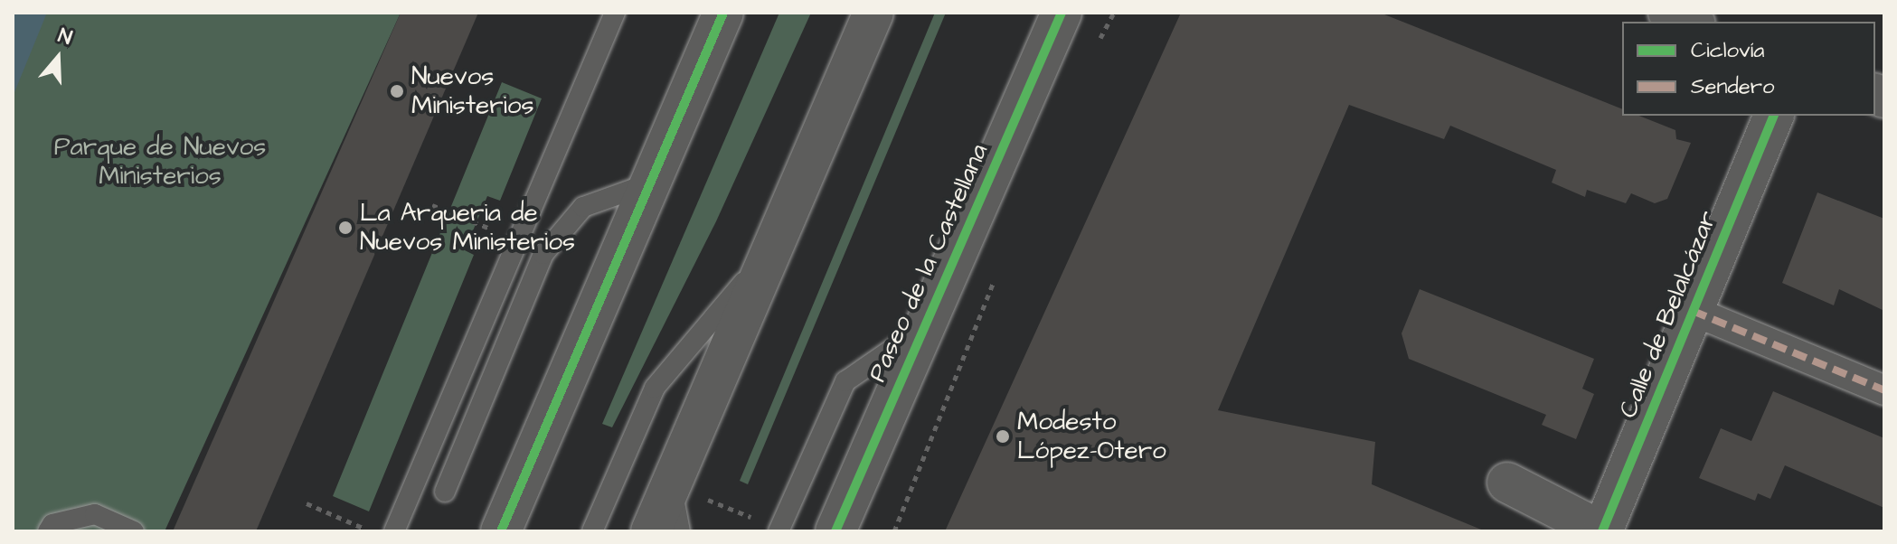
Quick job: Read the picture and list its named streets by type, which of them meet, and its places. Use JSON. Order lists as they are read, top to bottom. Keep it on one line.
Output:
{"streets":{"main road":["Paseo de la Castellana","Calle de Belalcázar"]},"parks":["Parque de Nuevos Ministerios"],"places":["Nuevos Ministerios","La Arqueria de Nuevos Ministerios","Modesto López-Otero"],"legend":["Ciclovía","Sendero"],"north":"top"}
